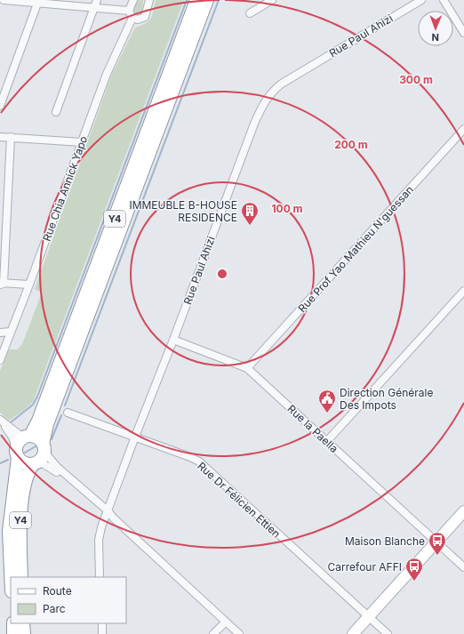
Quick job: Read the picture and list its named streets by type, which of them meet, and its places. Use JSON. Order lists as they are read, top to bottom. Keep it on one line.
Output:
{"streets":{"highway":["Y4"],"street":["Rue Paul Ahizi","Rue Chia Annick Yapo","Rue Prof Yao Mathieu N'guessan","Rue la Paella","Rue Dr Félicien Ettien"]},"crossings":[["Rue Paul Ahizi","Rue la Paella"],["Rue Paul Ahizi","Rue Dr Félicien Ettien"],["Rue Prof Yao Mathieu N'guessan","Rue la Paella"]],"places":{"building":["IMMEUBLE B-HOUSE RESIDENCE"],"public building":["Direction Générale Des Impots"],"bus stop":["Maison Blanche","Carrefour AFFI"]},"legend":["Route","Parc"],"north":"bottom","rings":["300 m","200 m","100 m"]}
